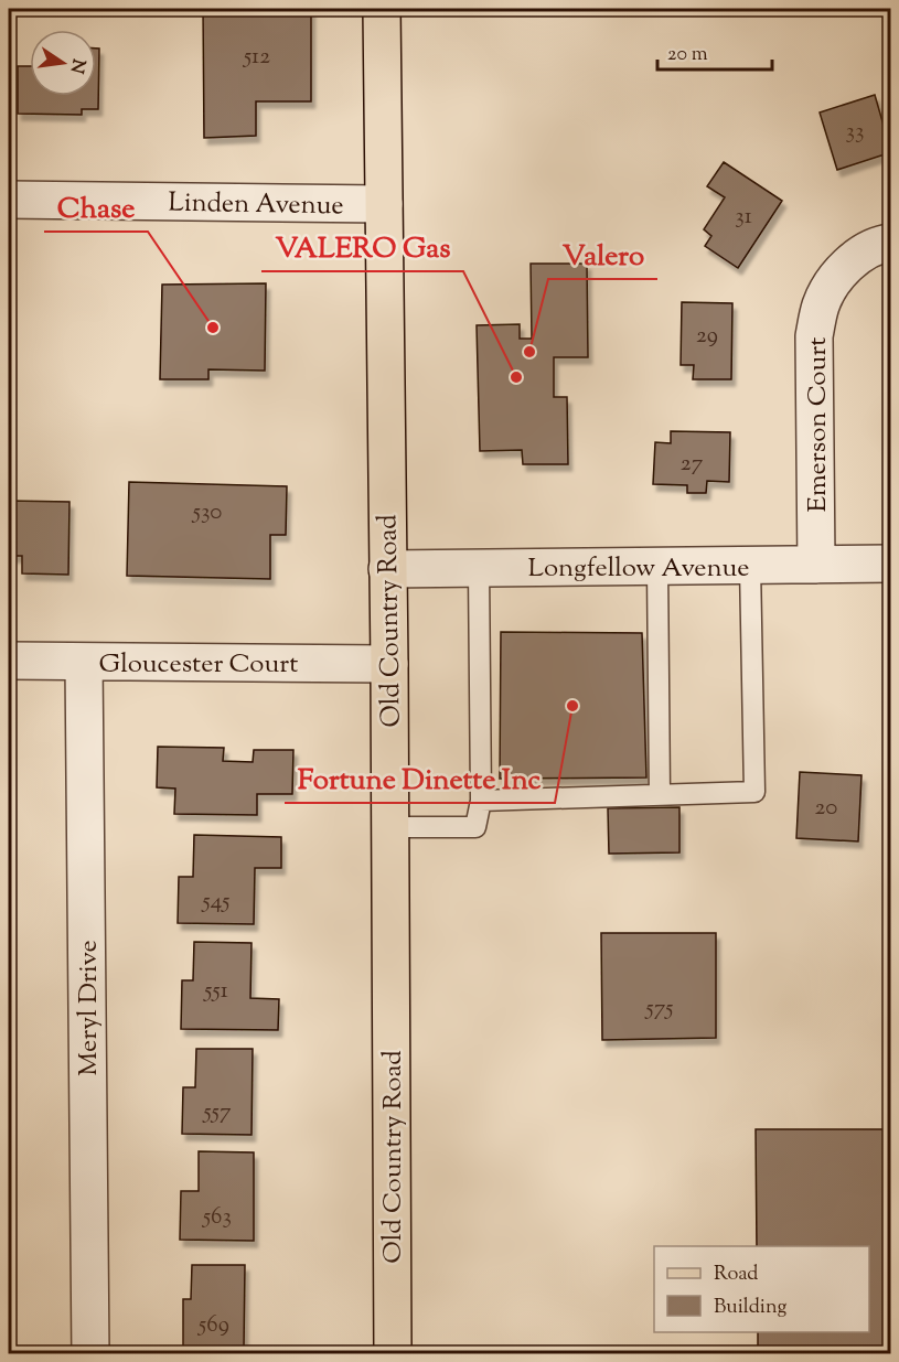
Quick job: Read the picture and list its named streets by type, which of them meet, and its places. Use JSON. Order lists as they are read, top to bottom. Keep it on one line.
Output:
{"streets":{"main road":["Old Country Road"],"street":["Linden Avenue","Emerson Court","Longfellow Avenue","Gloucester Court","Meryl Drive"]},"crossings":[["Linden Avenue","Old Country Road"],["Emerson Court","Longfellow Avenue"],["Longfellow Avenue","Old Country Road"],["Old Country Road","Gloucester Court"],["Gloucester Court","Meryl Drive"]],"places":["Chase","Valero","VALERO Gas","Fortune Dinette Inc"],"house_numbers":["512","33","31","29","27","530","20","545","551","575","557","563","569"],"legend":["Road","Building"],"scale_bar":"20 m","north":"right"}
